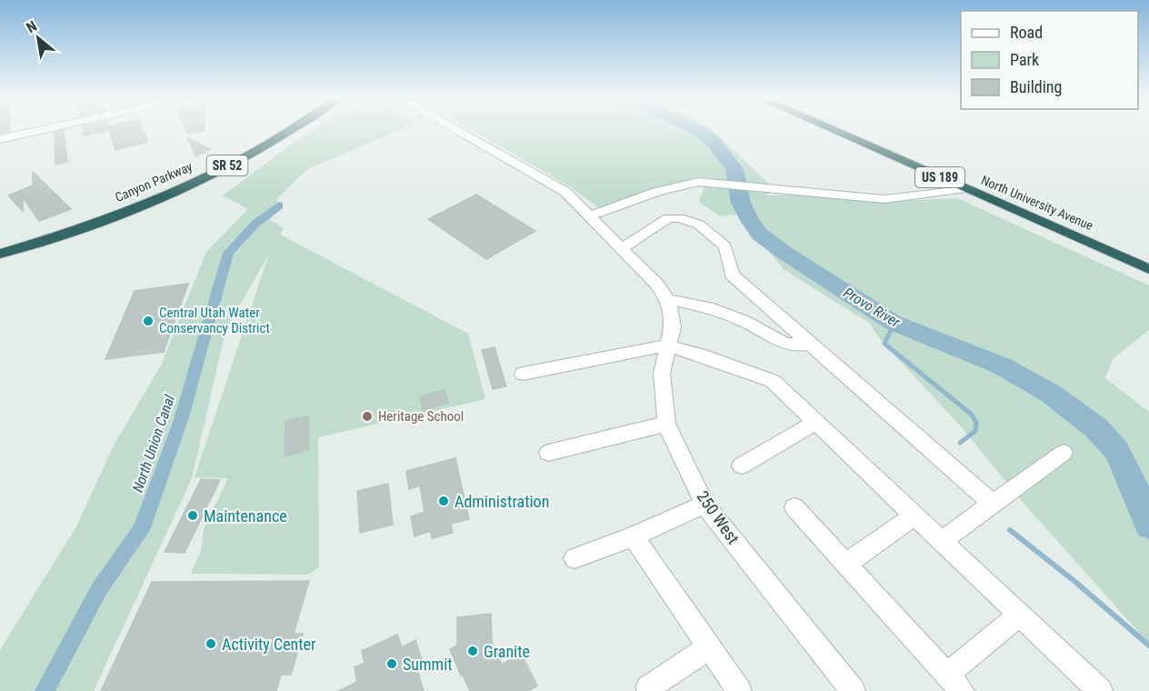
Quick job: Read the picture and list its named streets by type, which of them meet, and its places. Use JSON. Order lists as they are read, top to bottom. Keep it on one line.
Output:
{"streets":{"highway":["SR 52","US 189","Canyon Parkway","North University Avenue"],"street":["250 West"]},"water":["Provo River","North Union Canal"],"places":["Central Utah Water Conservancy District","Heritage School","Administration","Maintenance","Activity Center","Granite","Summit"],"legend":["Road","Park","Building"],"north":"top left"}
